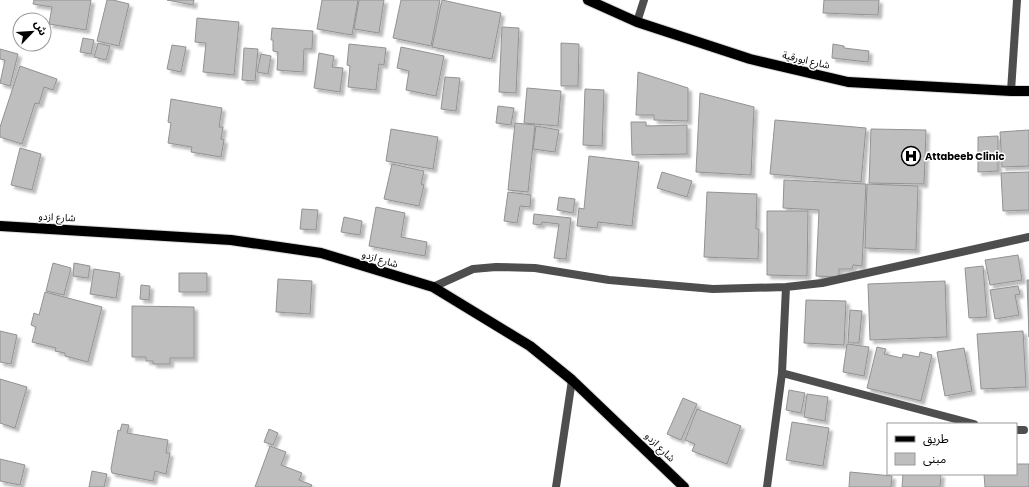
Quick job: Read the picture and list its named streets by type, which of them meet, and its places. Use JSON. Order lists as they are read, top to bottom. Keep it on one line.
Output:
{"streets":{"main road":["شارع ابورقية","شارع ازدو"]},"places":{"hospital":["Attabeeb Clinic"]},"legend":["طريق","مبنى"],"north":"top right"}
